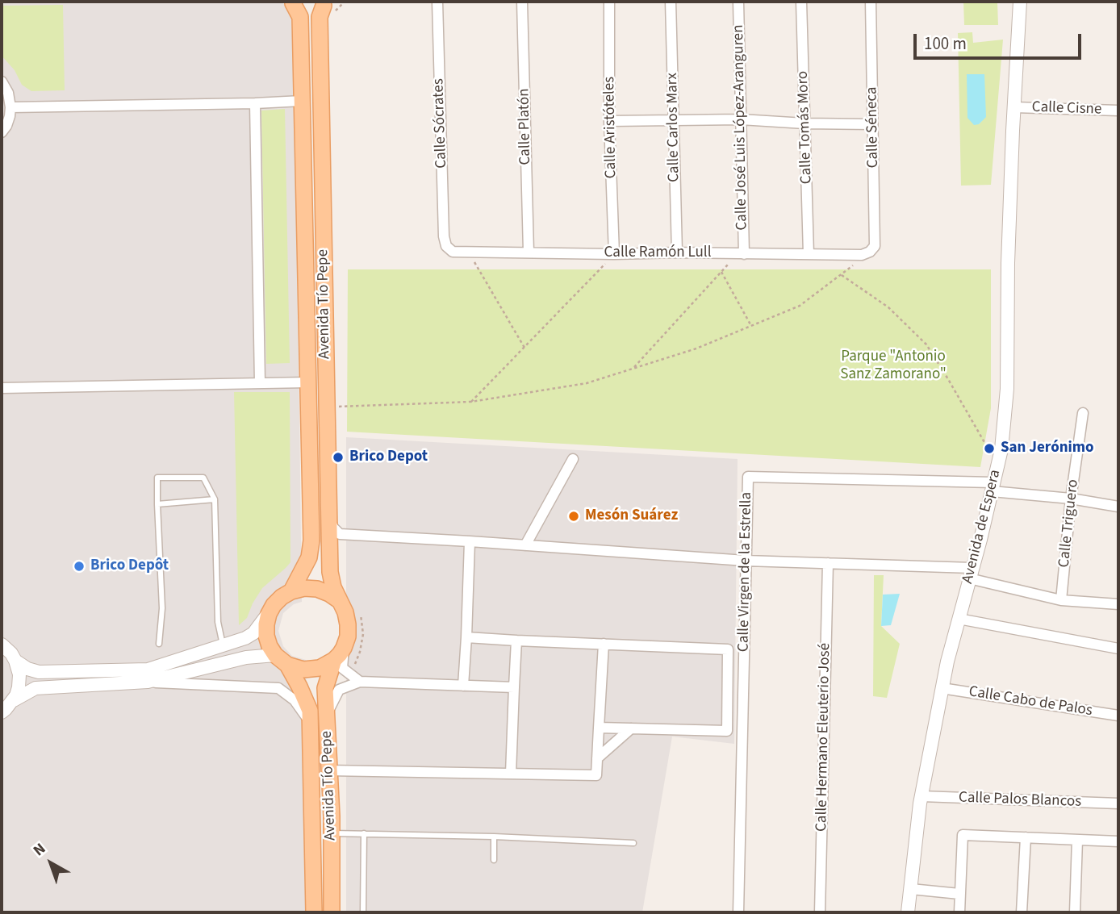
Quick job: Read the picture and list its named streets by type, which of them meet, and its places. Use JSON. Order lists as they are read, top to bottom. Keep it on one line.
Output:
{"streets":{"main road":["Avenida Tío Pepe"],"street":["Calle Cisne","Calle Sócrates","Calle Platón","Calle Aristóteles","Calle Carlos Marx","Calle José Luis López-Aranguren","Calle Tomás Moro","Calle Séneca","Calle Ramón Lull","Calle Triguero","Avenida de Espera","Calle Virgen de la Estrella","Calle Cabo de Palos","Calle Hermano Eleuterio José","Calle Palos Blancos"]},"crossings":[["Calle Cisne","Avenida de Espera"],["Calle Sócrates","Calle Ramón Lull"],["Calle Platón","Calle Ramón Lull"],["Calle Aristóteles","Calle Ramón Lull"],["Calle Carlos Marx","Calle Ramón Lull"],["Calle José Luis López-Aranguren","Calle Ramón Lull"],["Calle Tomás Moro","Calle Ramón Lull"],["Calle Séneca","Calle Ramón Lull"],["Avenida de Espera","Calle Virgen de la Estrella"],["Avenida de Espera","Calle Cabo de Palos"],["Avenida de Espera","Calle Palos Blancos"]],"parks":["Parque \"Antonio Sanz Zamorano\""],"places":["San Jerónimo","Brico Depot","Mesón Suárez","Brico Depôt"],"scale_bar":"100 m","north":"top left"}
